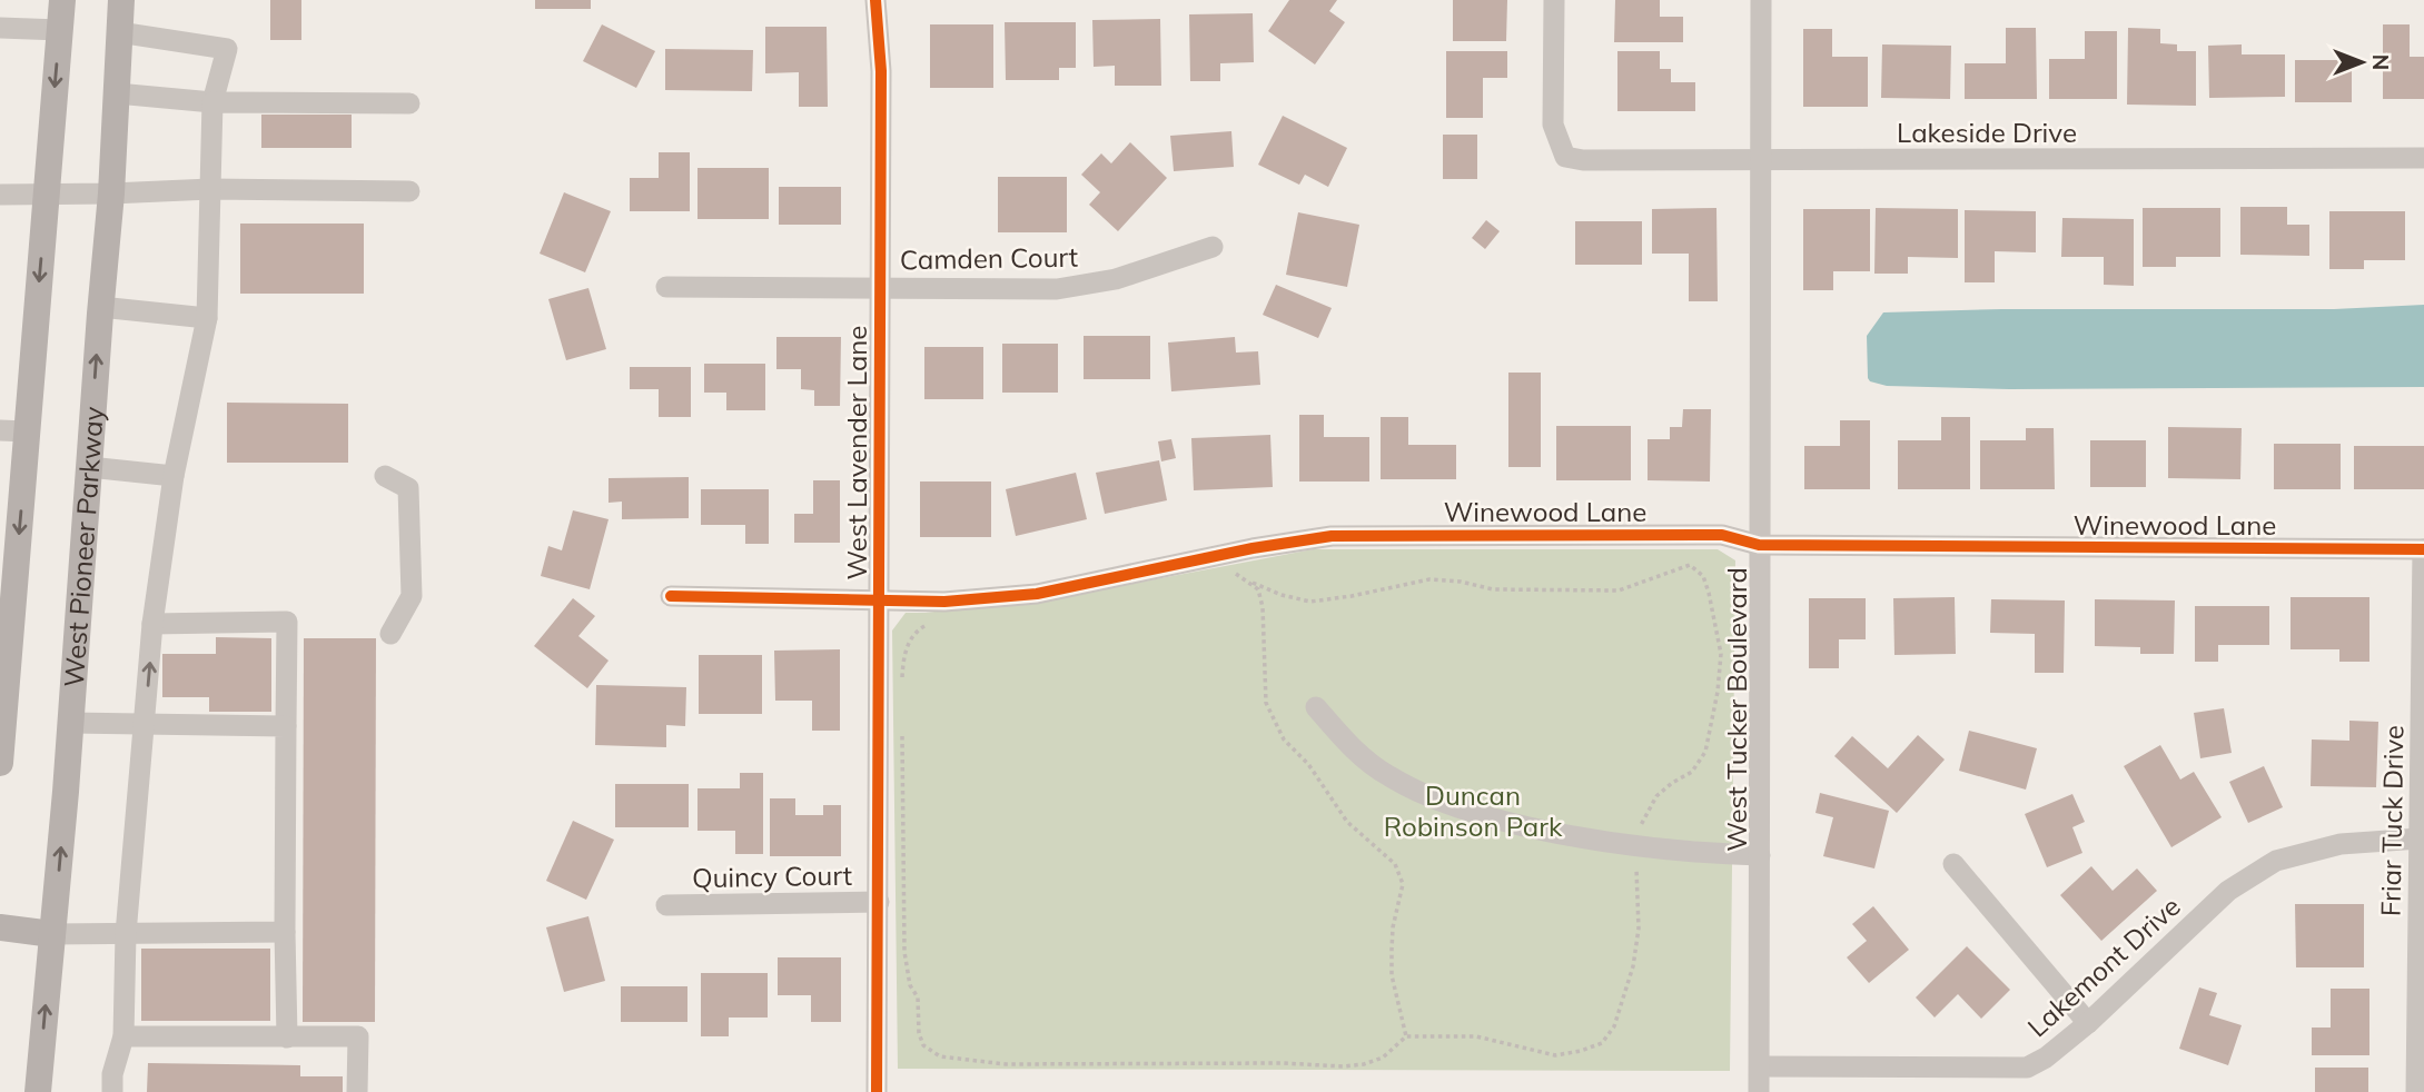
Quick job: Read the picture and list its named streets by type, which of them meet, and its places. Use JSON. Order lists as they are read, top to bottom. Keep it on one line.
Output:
{"streets":{"main road":["West Pioneer Parkway"],"street":["Lakeside Drive","Camden Court","West Lavender Lane","Winewood Lane","West Tucker Boulevard","Friar Tuck Drive","Quincy Court","Lakemont Drive"]},"crossings":[["Lakeside Drive","West Tucker Boulevard"],["Camden Court","West Lavender Lane"],["West Lavender Lane","Winewood Lane"],["West Lavender Lane","Quincy Court"],["Winewood Lane","West Tucker Boulevard"],["Winewood Lane","Friar Tuck Drive"],["West Tucker Boulevard","Lakemont Drive"],["Friar Tuck Drive","Lakemont Drive"]],"parks":["Duncan Robinson Park"],"north":"right"}
